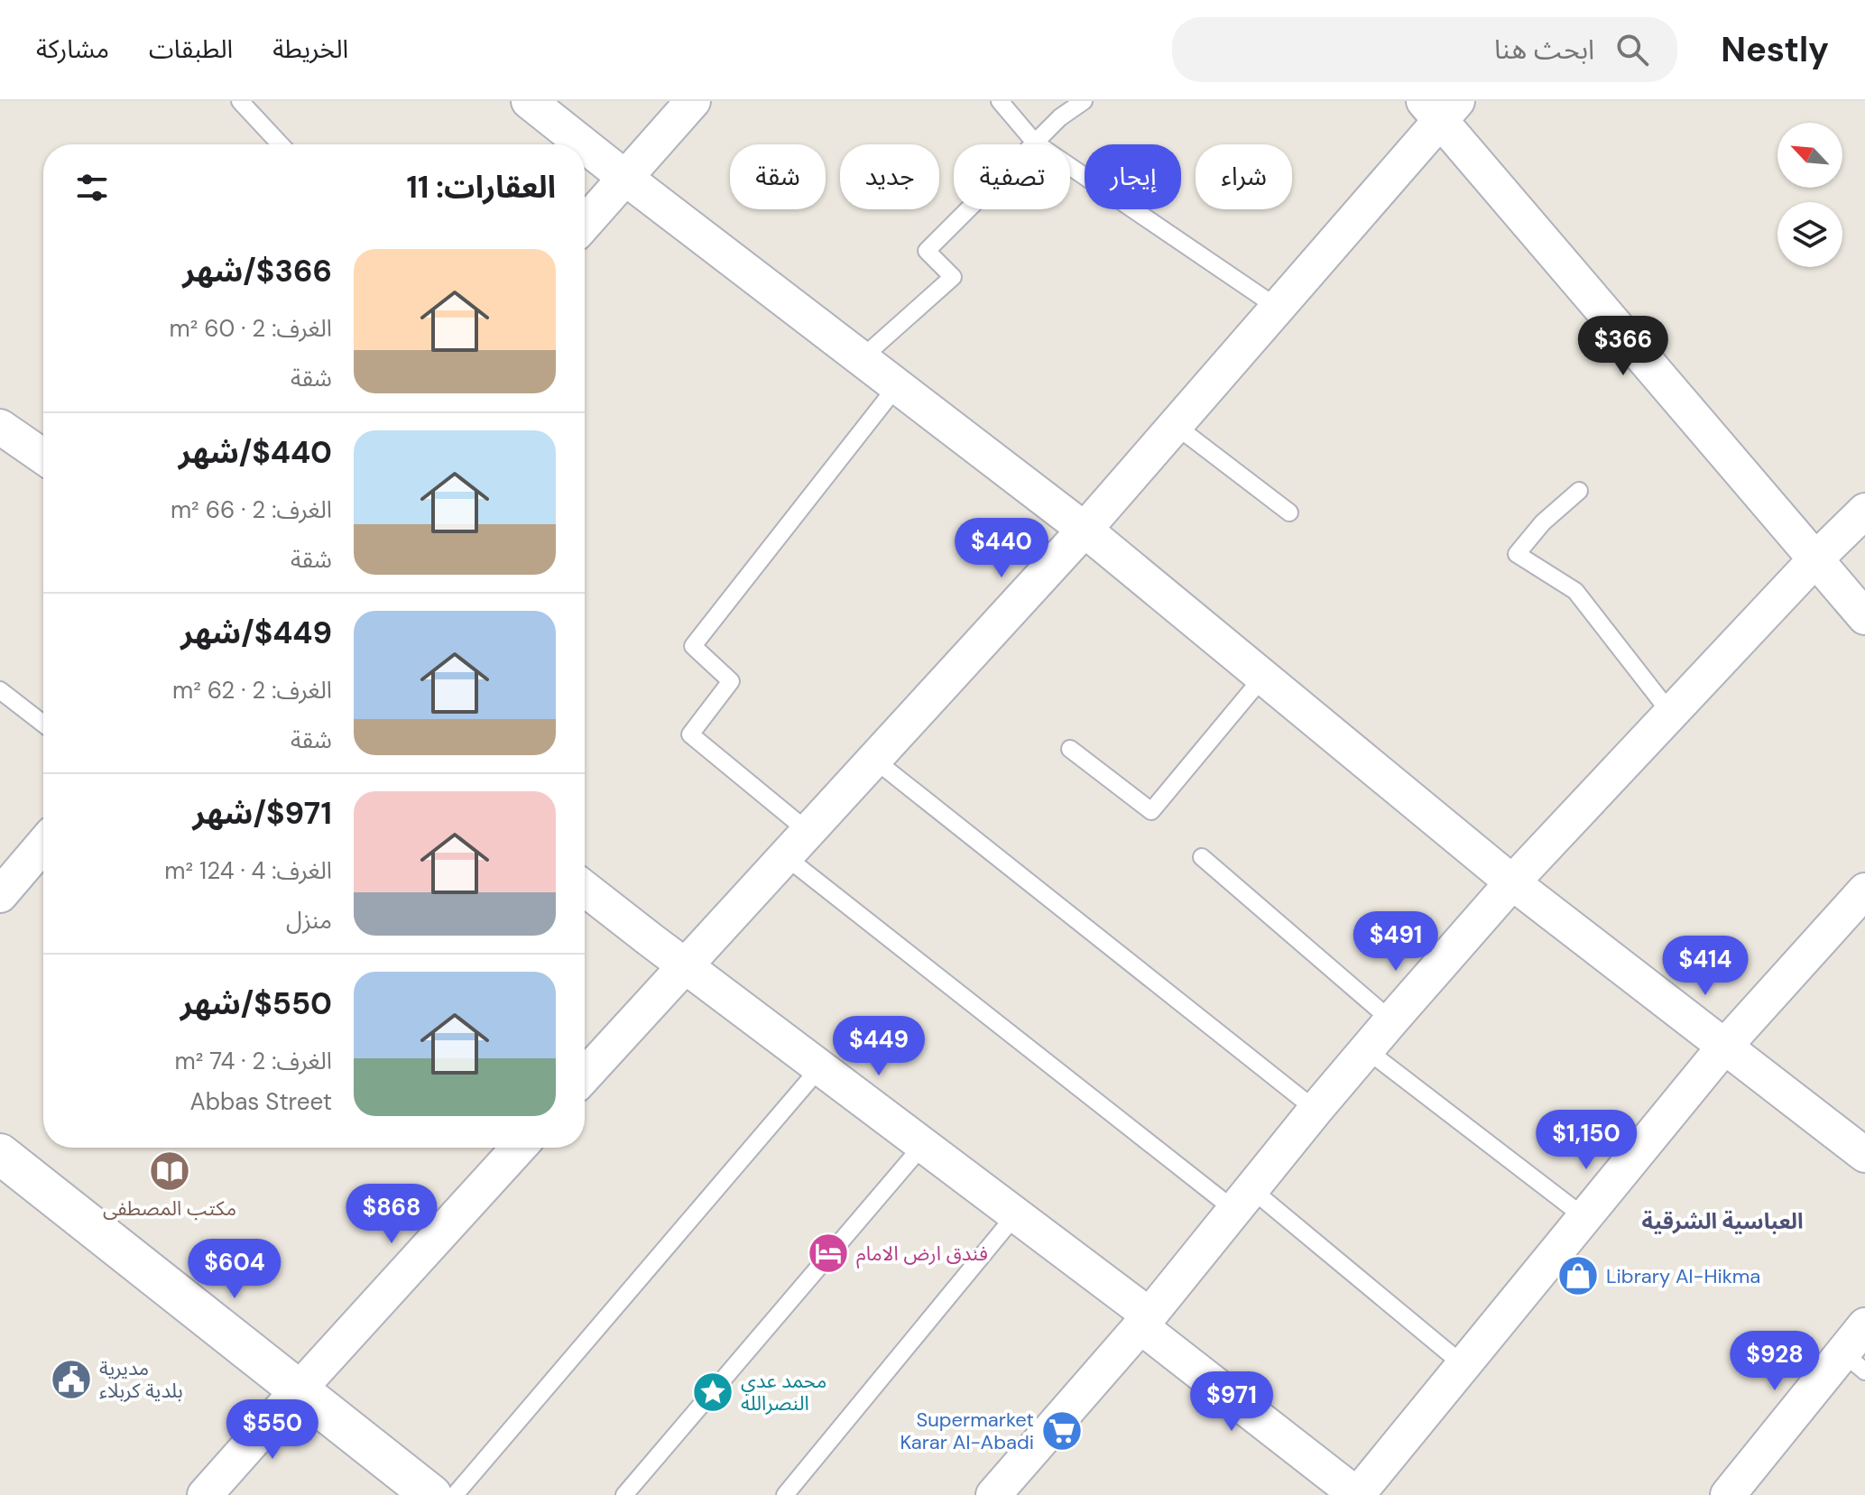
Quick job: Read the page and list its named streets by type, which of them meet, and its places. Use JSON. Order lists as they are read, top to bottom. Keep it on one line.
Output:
{"districts":["العباسية الشرقية"],"places":{"library":["مكتب المصطفى"],"hotel":["فندق ارض الامام"],"shop":["Library Al-Hikma"],"public building":["مديرية بلدية كربلاء"],"place":["محمد عدي النصرالله"],"supermarket":["Supermarket Karar Al-Abadi"]},"north":"top left","page":{"header":"Nestly","search":"ابحث هنا","nav":["الخريطة","الطبقات","مشاركة"],"chip":["شراء","إيجار","تصفية","جديد","شقة"],"heading":"العقارات: 11","list":[{"name":"$366/شهر","note":"الغرف: 2 · 60 m² · شقة"},{"name":"$440/شهر","note":"الغرف: 2 · 66 m² · شقة"},{"name":"$449/شهر","note":"الغرف: 2 · 62 m² · شقة"},{"name":"$971/شهر","note":"الغرف: 4 · 124 m² · منزل"},{"name":"$550/شهر","note":"الغرف: 2 · 74 m² · Abbas Street"}],"price":["$366","$440","$491","$414","$449","$1,150","$868","$604","$928","$971","$550"]}}
